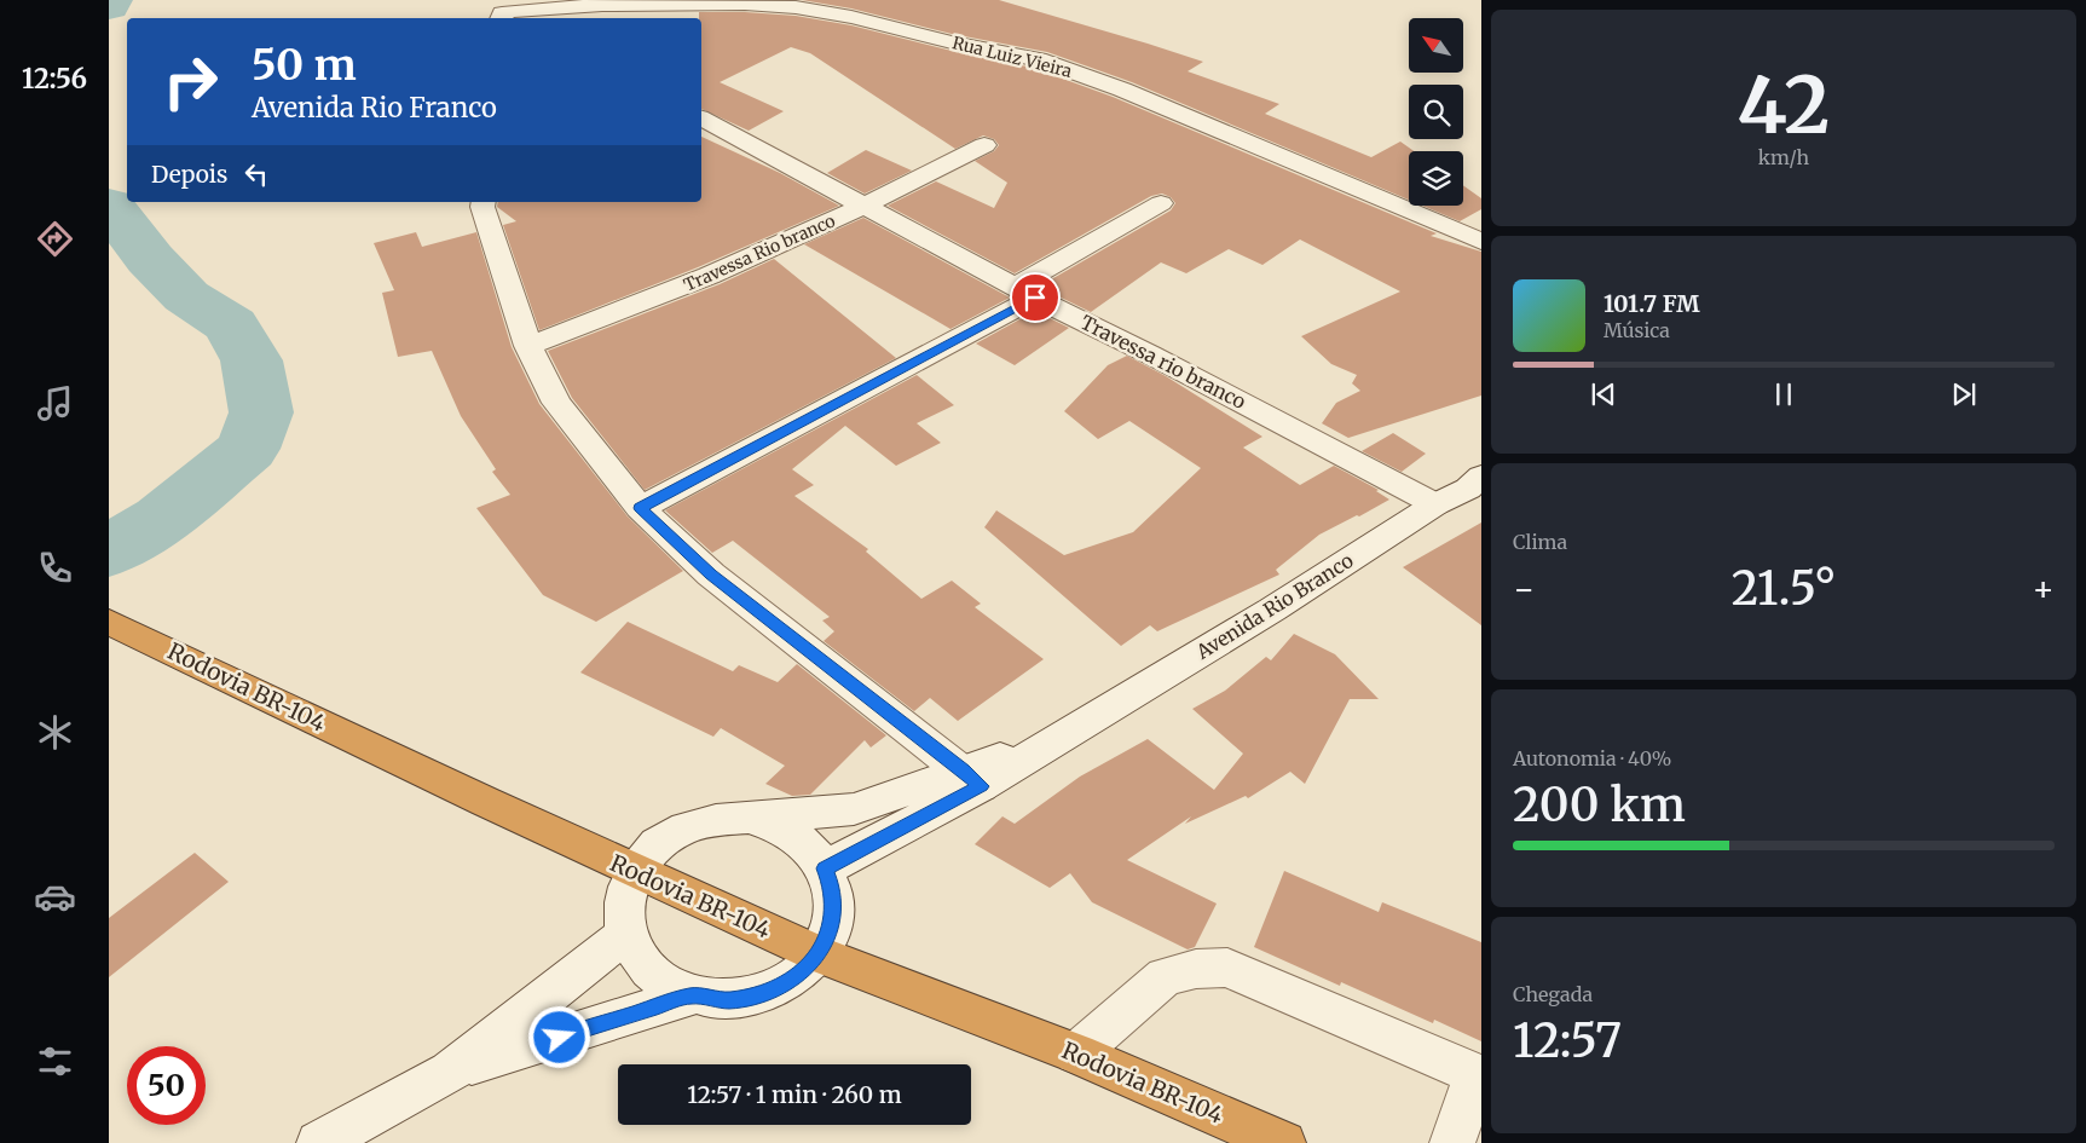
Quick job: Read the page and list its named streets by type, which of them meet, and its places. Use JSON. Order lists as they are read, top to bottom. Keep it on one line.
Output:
{"streets":{"highway":["Rodovia BR-104"],"street":["Rua Luiz Vieira","Travessa Rio branco","Travessa rio branco","Avenida Rio Branco"]},"crossings":[["Travessa Rio branco","Travessa rio branco"],["Travessa rio branco","Avenida Rio Branco"]],"north":"top left","page":{"tabs":"12:56","tile":[["42","km/h"],"Clima",["Autonomia · 40%","200 km"],["Chegada","12:57"]],"turn":["50 m","Avenida Rio Franco"],"then":"Depois","song":["101.7 FM","Música"],"heat":["−","21.5°","+"],"limit":"50","trip":"12:57 · 1 min · 260 m"}}
